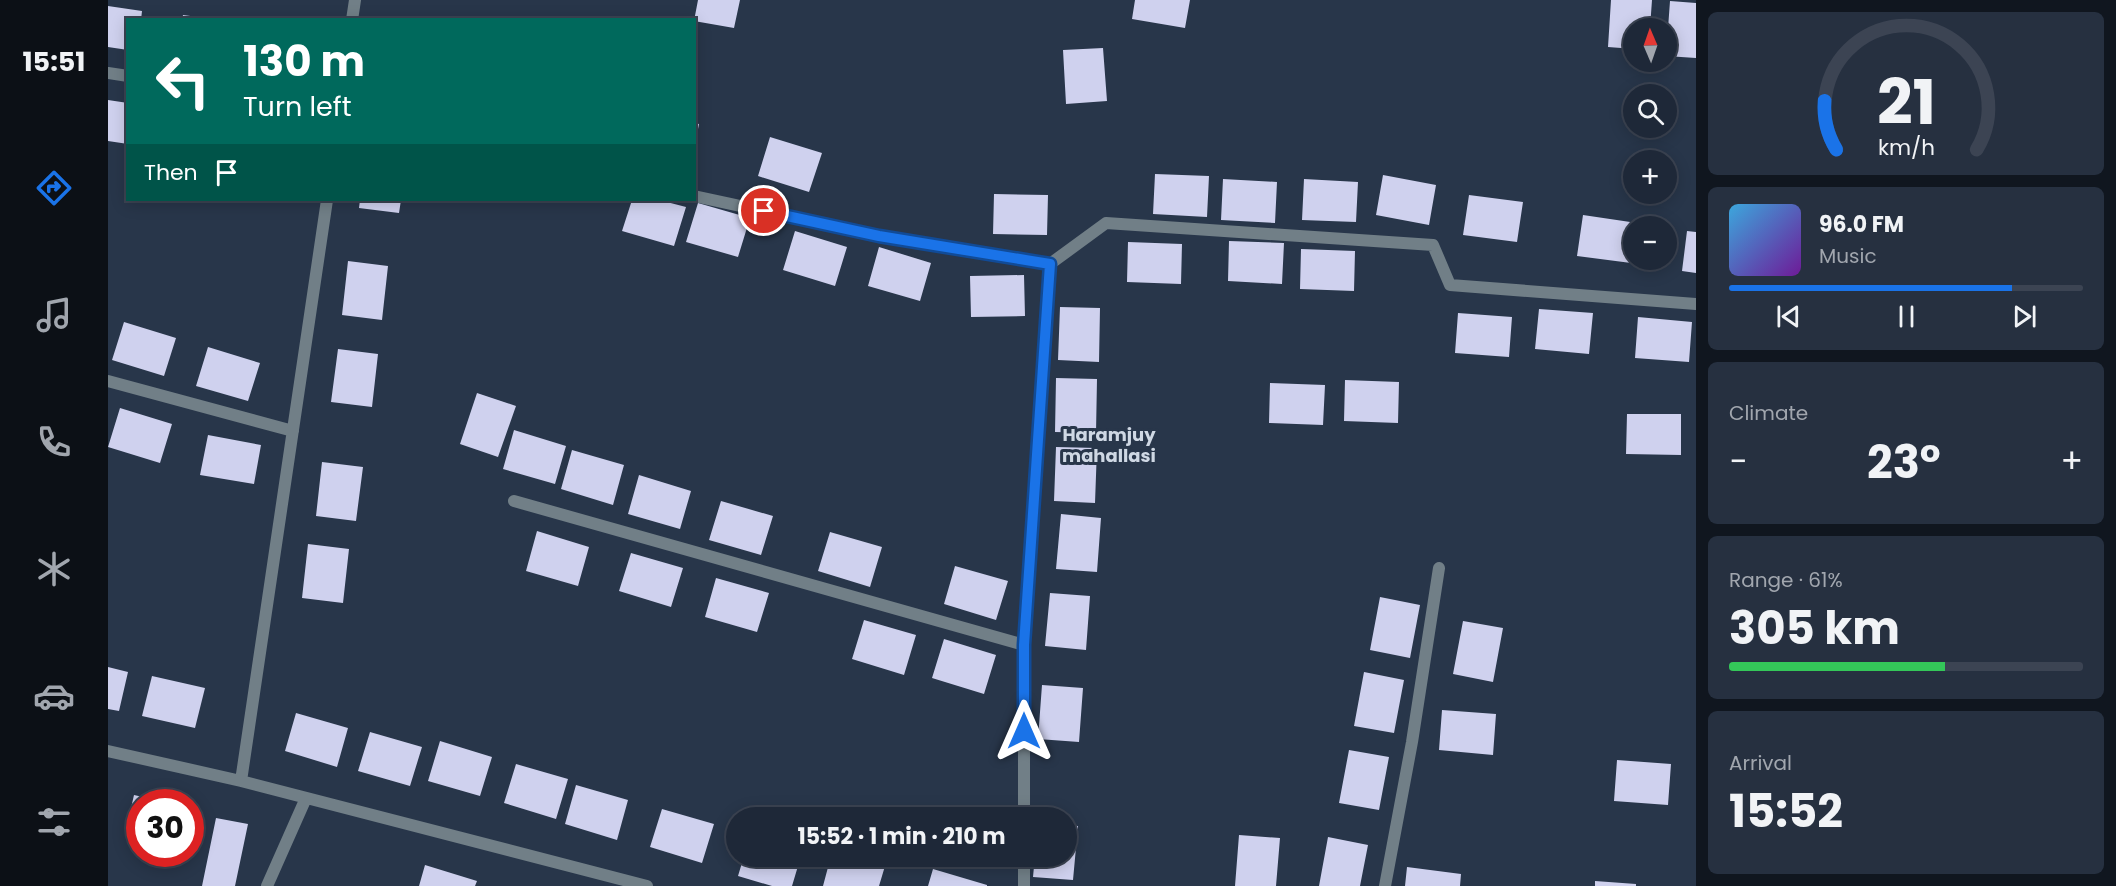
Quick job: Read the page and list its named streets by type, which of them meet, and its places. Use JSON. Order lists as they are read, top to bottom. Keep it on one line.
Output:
{"districts":["Haramjuy mahallasi"],"north":"top","page":{"tabs":"15:51","map_buttons":["+","−"],"turn":["130 m","Turn left"],"then":"Then","song":["96.0 FM","Music"],"tile":["Climate",["Range · 61%","305 km"],["Arrival","15:52"]],"heat":["−","23°","+"],"limit":"30","trip":"15:52 · 1 min · 210 m","gauge":["21","km/h"]}}
